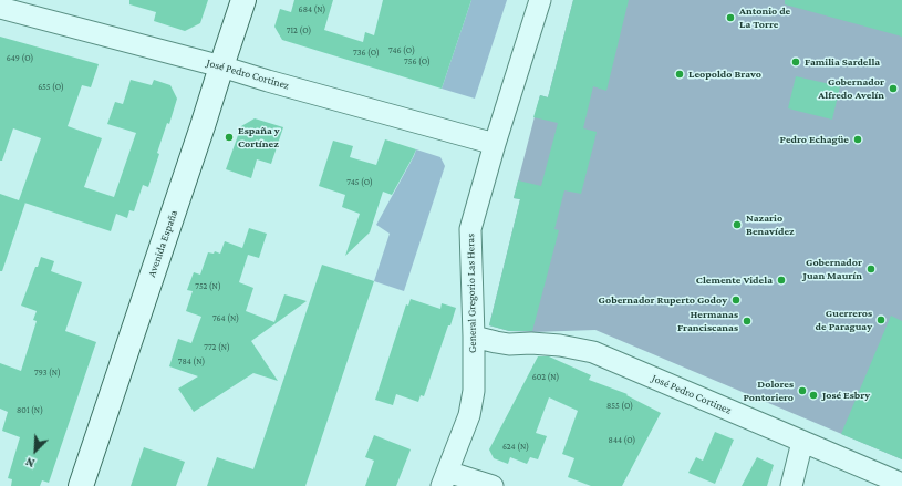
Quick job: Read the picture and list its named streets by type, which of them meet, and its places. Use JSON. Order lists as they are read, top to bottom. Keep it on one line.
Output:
{"streets":{"main road":["Avenida España"],"street":["José Pedro Cortinez","General Gregorio Las Heras"]},"crossings":[["José Pedro Cortinez","Avenida España"],["José Pedro Cortinez","General Gregorio Las Heras"]],"places":["Antonio de La Torre","Familia Sardella","Leopoldo Bravo","Gobernador Alfredo Avelín","España y Cortínez","Pedro Echagüe","Nazario Benavídez","Gobernador Juan Maurín","Clemente Videla","Gobernador Ruperto Godoy","Guerreros de Paraguay","Hermanas Franciscanas","Dolores Pontoriero","José Esbry"],"house_numbers":["684 (N)","712 (O)","746 (O)","736 (O)","649 (O)","756 (O)","655 (O)","745 (O)","752 (N)","764 (N)","772 (N)","784 (N)","793 (N)","602 (N)","855 (O)","801 (N)","844 (O)","624 (N)"],"north":"bottom left"}
